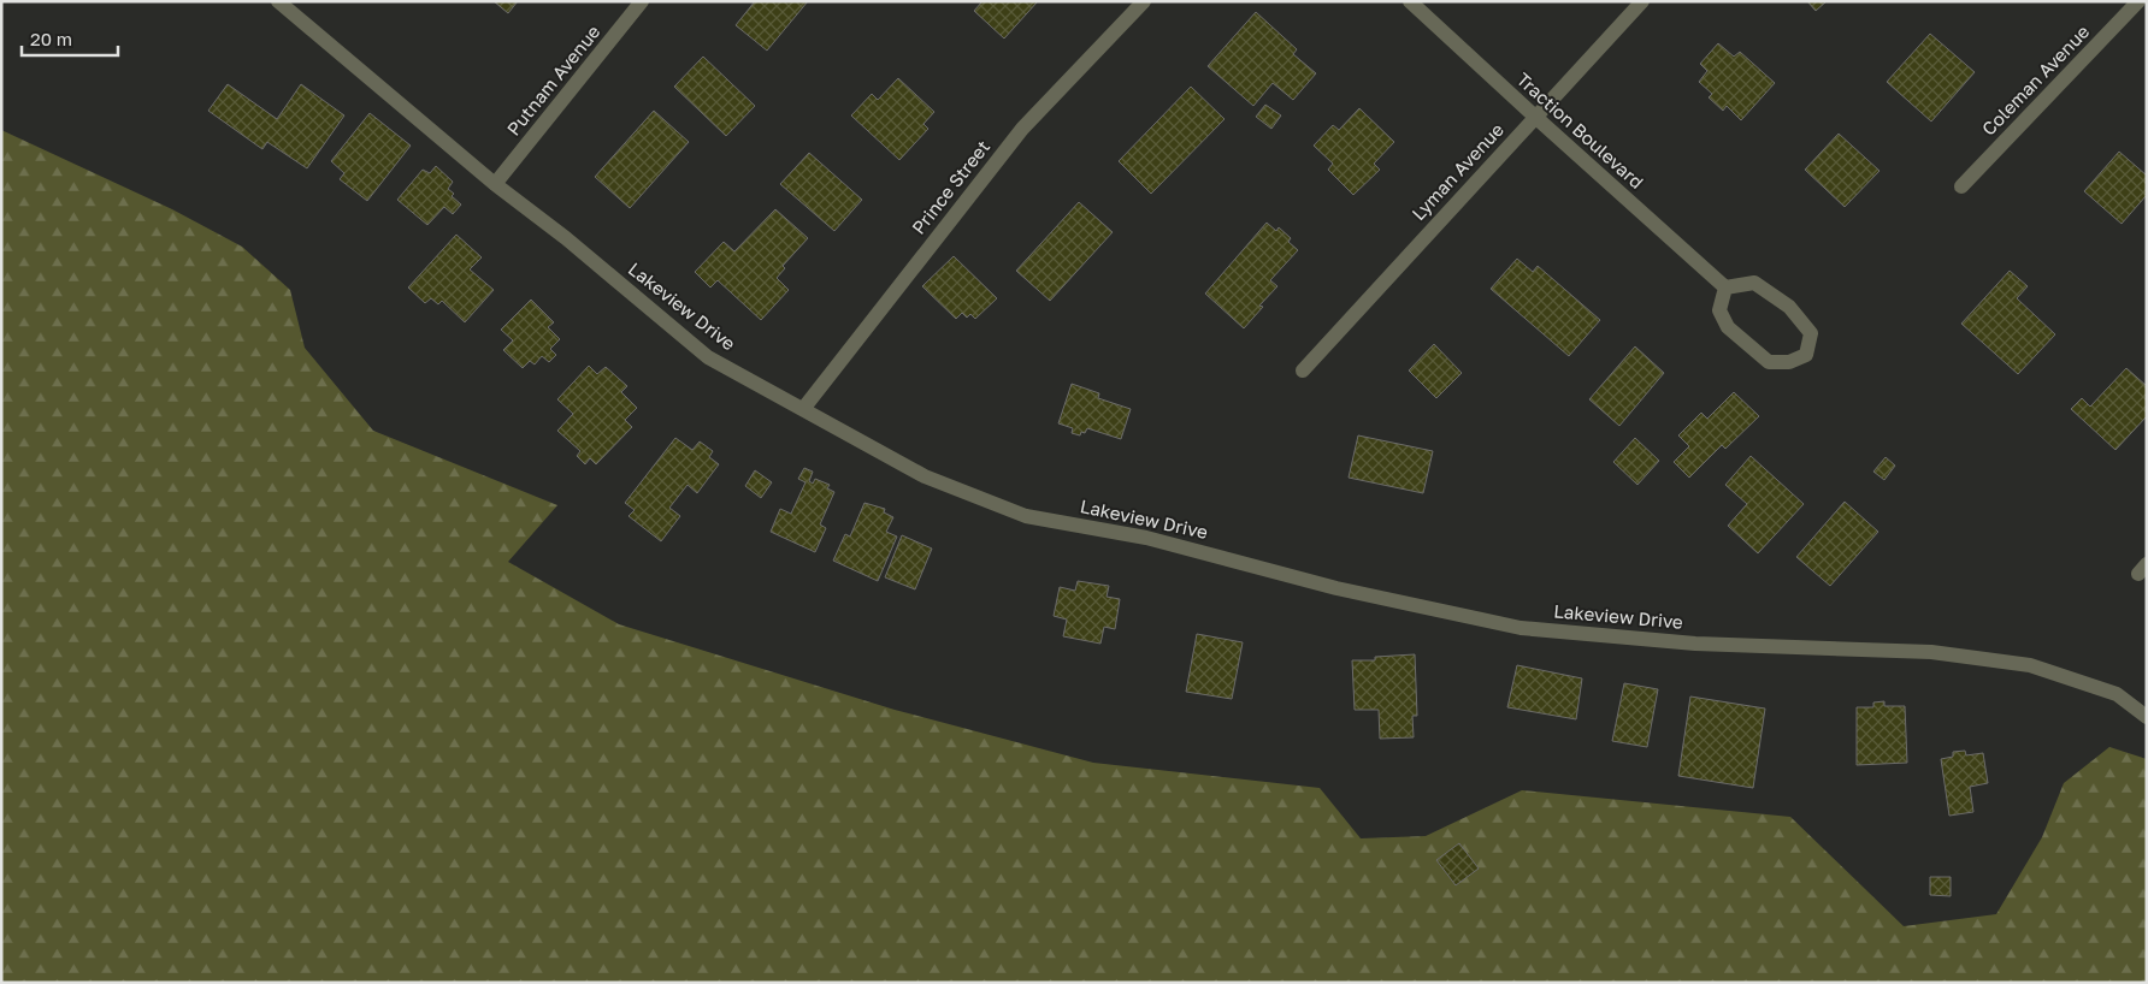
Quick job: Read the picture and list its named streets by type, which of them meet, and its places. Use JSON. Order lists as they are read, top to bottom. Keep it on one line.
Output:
{"streets":{"street":["Putnam Avenue","Coleman Avenue","Traction Boulevard","Lyman Avenue","Prince Street","Lakeview Drive"]},"crossings":[["Putnam Avenue","Lakeview Drive"],["Traction Boulevard","Lyman Avenue"],["Prince Street","Lakeview Drive"]],"scale_bar":"20 m"}
